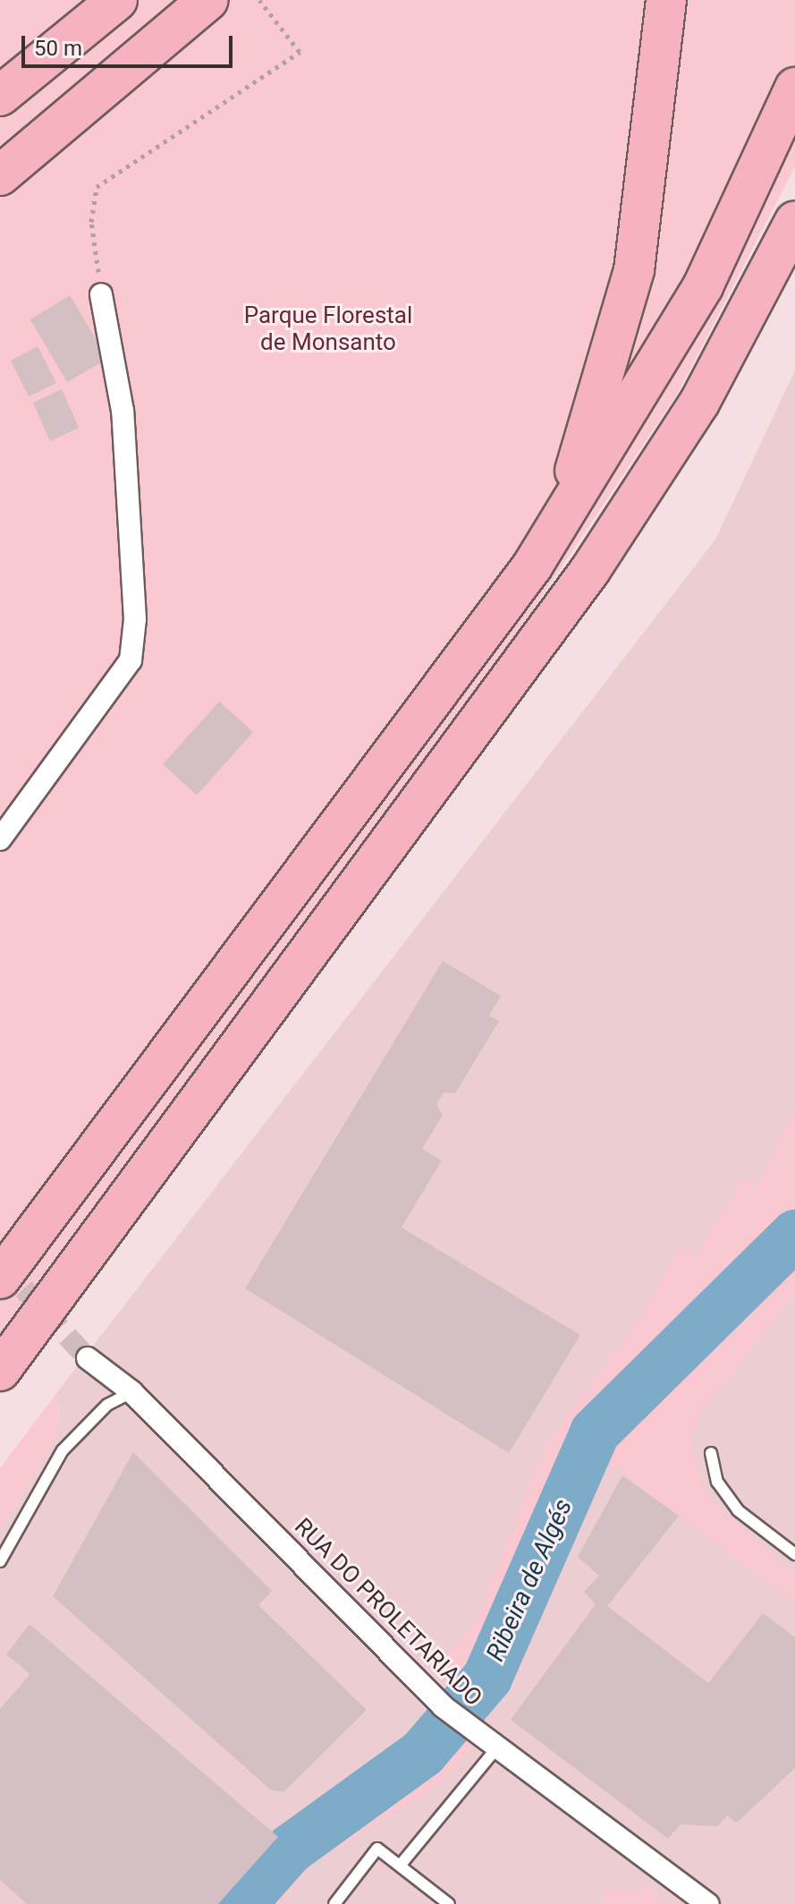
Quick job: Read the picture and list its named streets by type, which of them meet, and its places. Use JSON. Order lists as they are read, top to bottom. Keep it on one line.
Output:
{"streets":{"street":["RUA DO PROLETARIADO"]},"water":["Ribeira de Algés"],"parks":["Parque Florestal de Monsanto"],"scale_bar":"50 m"}
